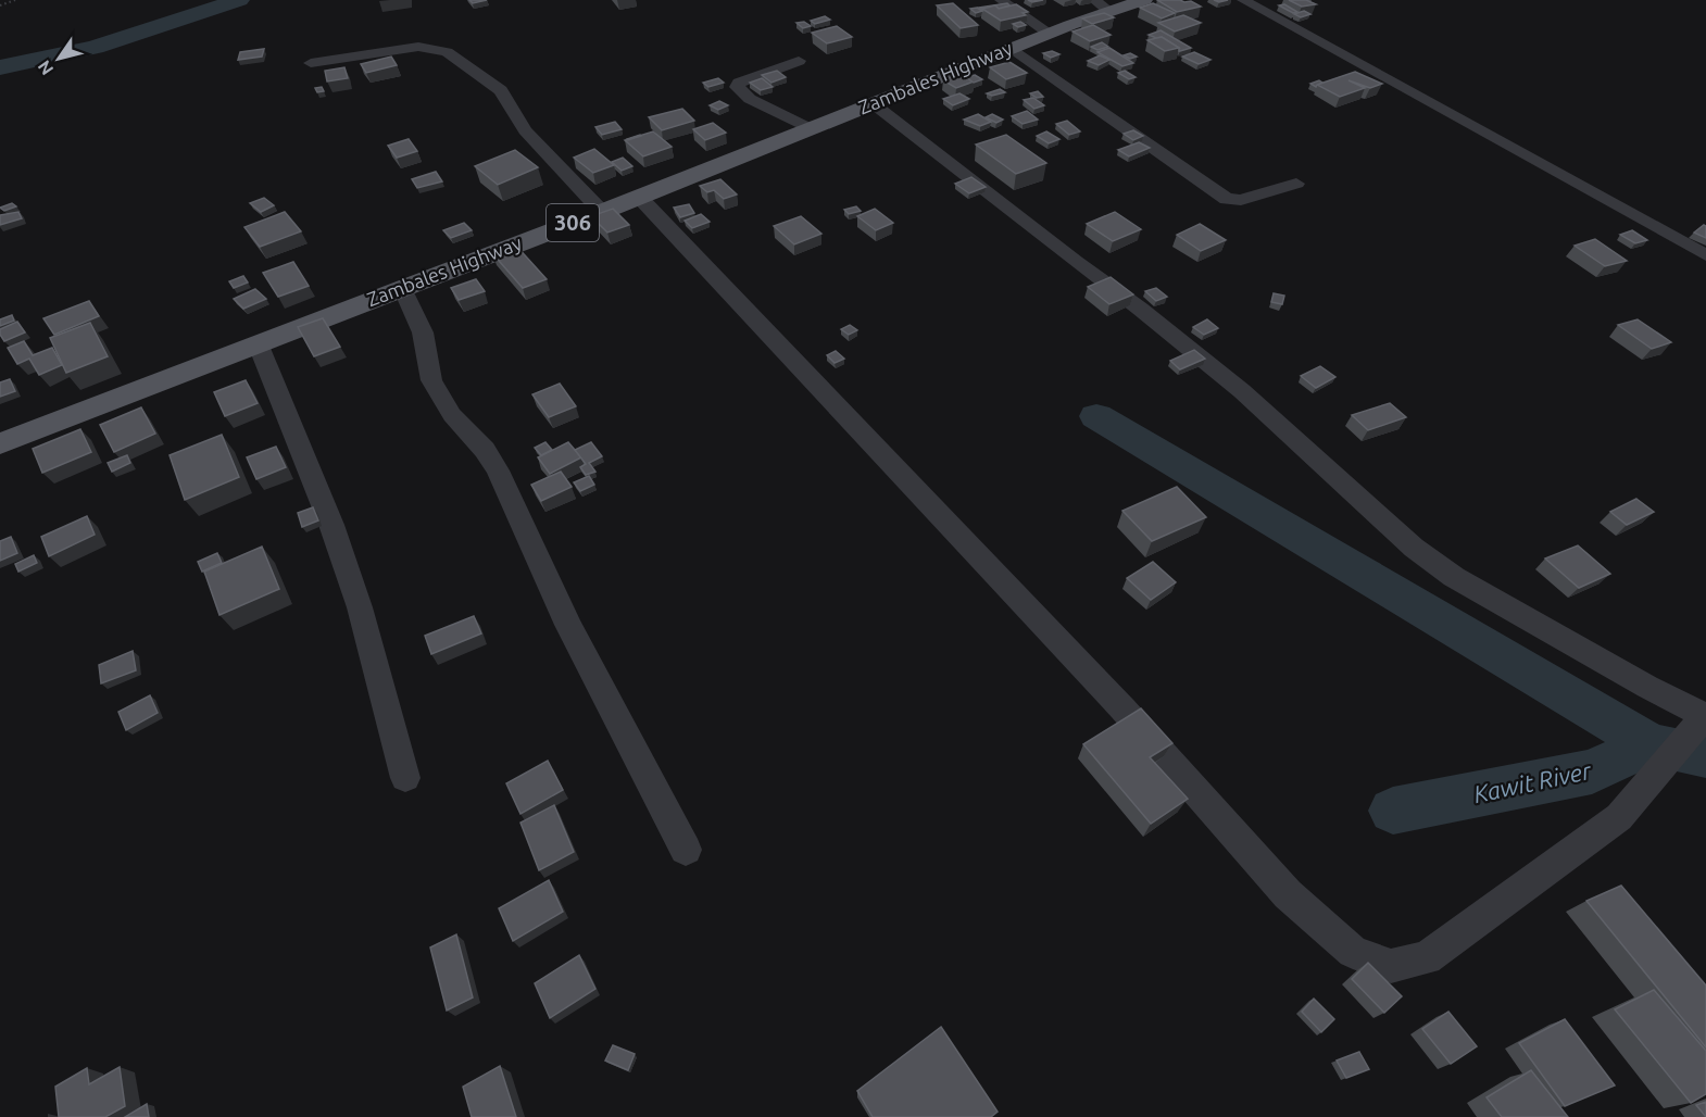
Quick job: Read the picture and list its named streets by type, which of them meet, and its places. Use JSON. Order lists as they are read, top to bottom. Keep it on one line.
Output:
{"streets":{"main road":["Zambales Highway","306"]},"water":["Kawit River"],"north":"bottom left"}
